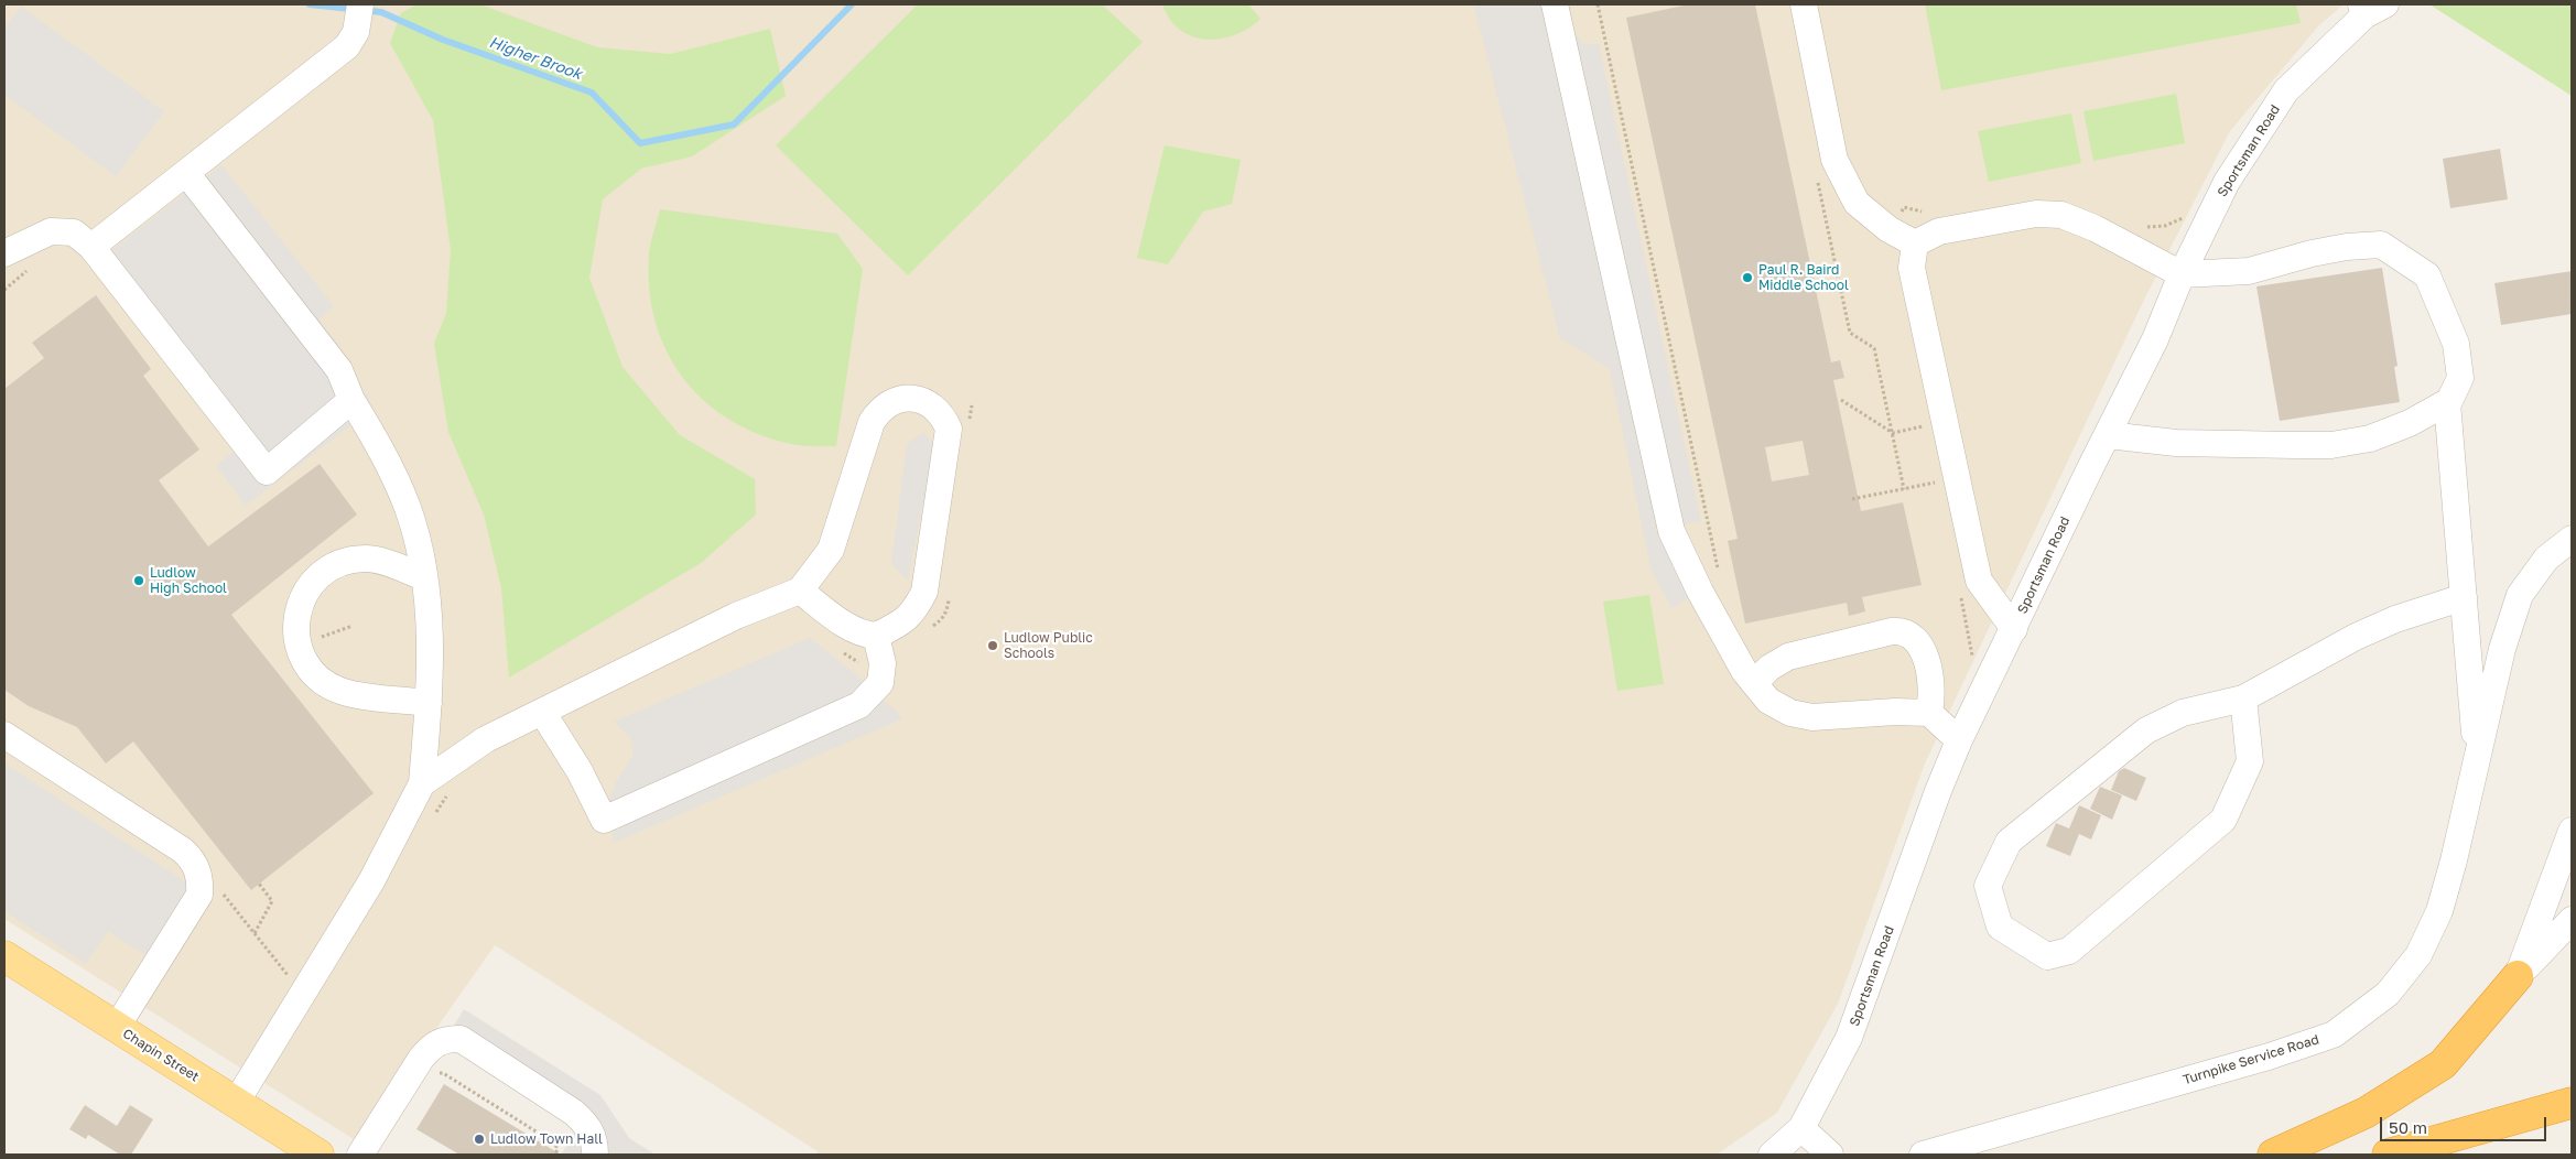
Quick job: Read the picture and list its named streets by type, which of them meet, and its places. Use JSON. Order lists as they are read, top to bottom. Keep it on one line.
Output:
{"streets":{"main road":["Chapin Street"],"street":["Sportsman Road","Turnpike Service Road"]},"water":["Higher Brook"],"places":["Paul R. Baird Middle School","Ludlow High School","Ludlow Public Schools","Ludlow Town Hall"],"scale_bar":"50 m"}
